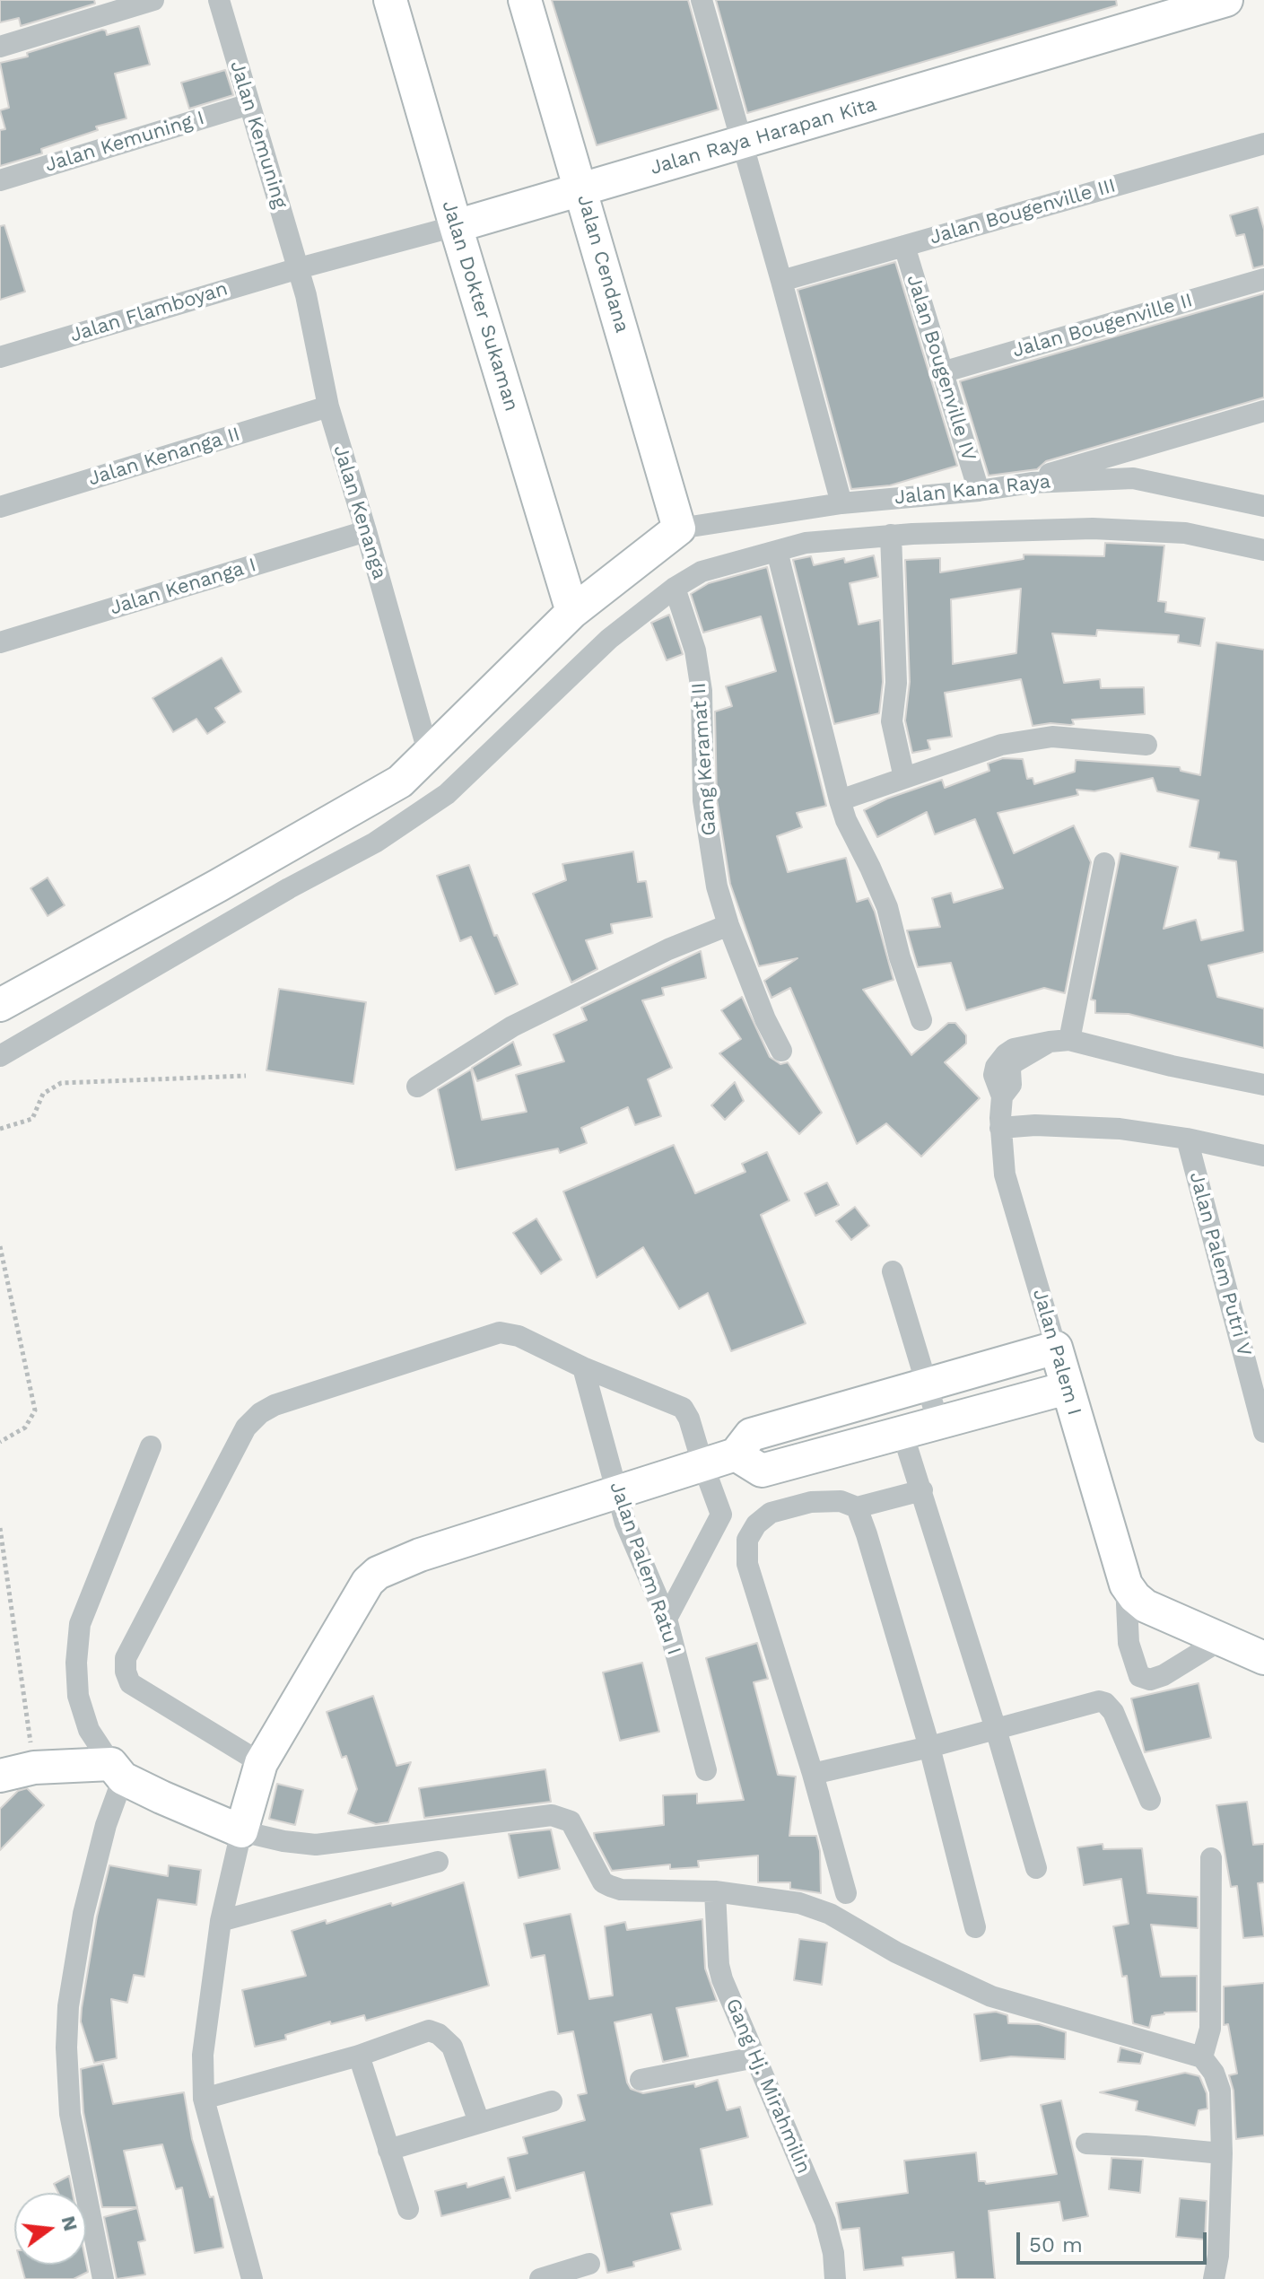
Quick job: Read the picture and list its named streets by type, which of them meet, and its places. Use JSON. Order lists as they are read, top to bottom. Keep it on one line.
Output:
{"streets":{"street":["Jalan Kemuning","Jalan Raya Harapan Kita","Jalan Kemuning I","Jalan Bougenville III","Jalan Cendana","Jalan Dokter Sukaman","Jalan Flamboyan","Jalan Bougenville II","Jalan Bougenville IV","Jalan Kenanga II","Jalan Kana Raya","Jalan Kenanga","Jalan Kenanga I","Gang Keramat II","Jalan Palem Putri V","Jalan Palem I","Jalan Palem Ratu I","Gang Hj. Mirahmilin"]},"crossings":[["Jalan Kemuning","Jalan Raya Harapan Kita"],["Jalan Kemuning","Jalan Kemuning I"],["Jalan Kemuning","Jalan Flamboyan"],["Jalan Kemuning","Jalan Kenanga"],["Jalan Raya Harapan Kita","Jalan Cendana"],["Jalan Raya Harapan Kita","Jalan Dokter Sukaman"],["Jalan Raya Harapan Kita","Jalan Flamboyan"],["Jalan Raya Harapan Kita","Jalan Kenanga"],["Jalan Bougenville III","Jalan Bougenville IV"],["Jalan Cendana","Jalan Kana Raya"],["Jalan Flamboyan","Jalan Kenanga"],["Jalan Bougenville II","Jalan Bougenville IV"],["Jalan Bougenville IV","Jalan Kana Raya"],["Jalan Kenanga II","Jalan Kenanga"],["Jalan Kenanga","Jalan Kenanga I"]],"scale_bar":"50 m","north":"right"}
